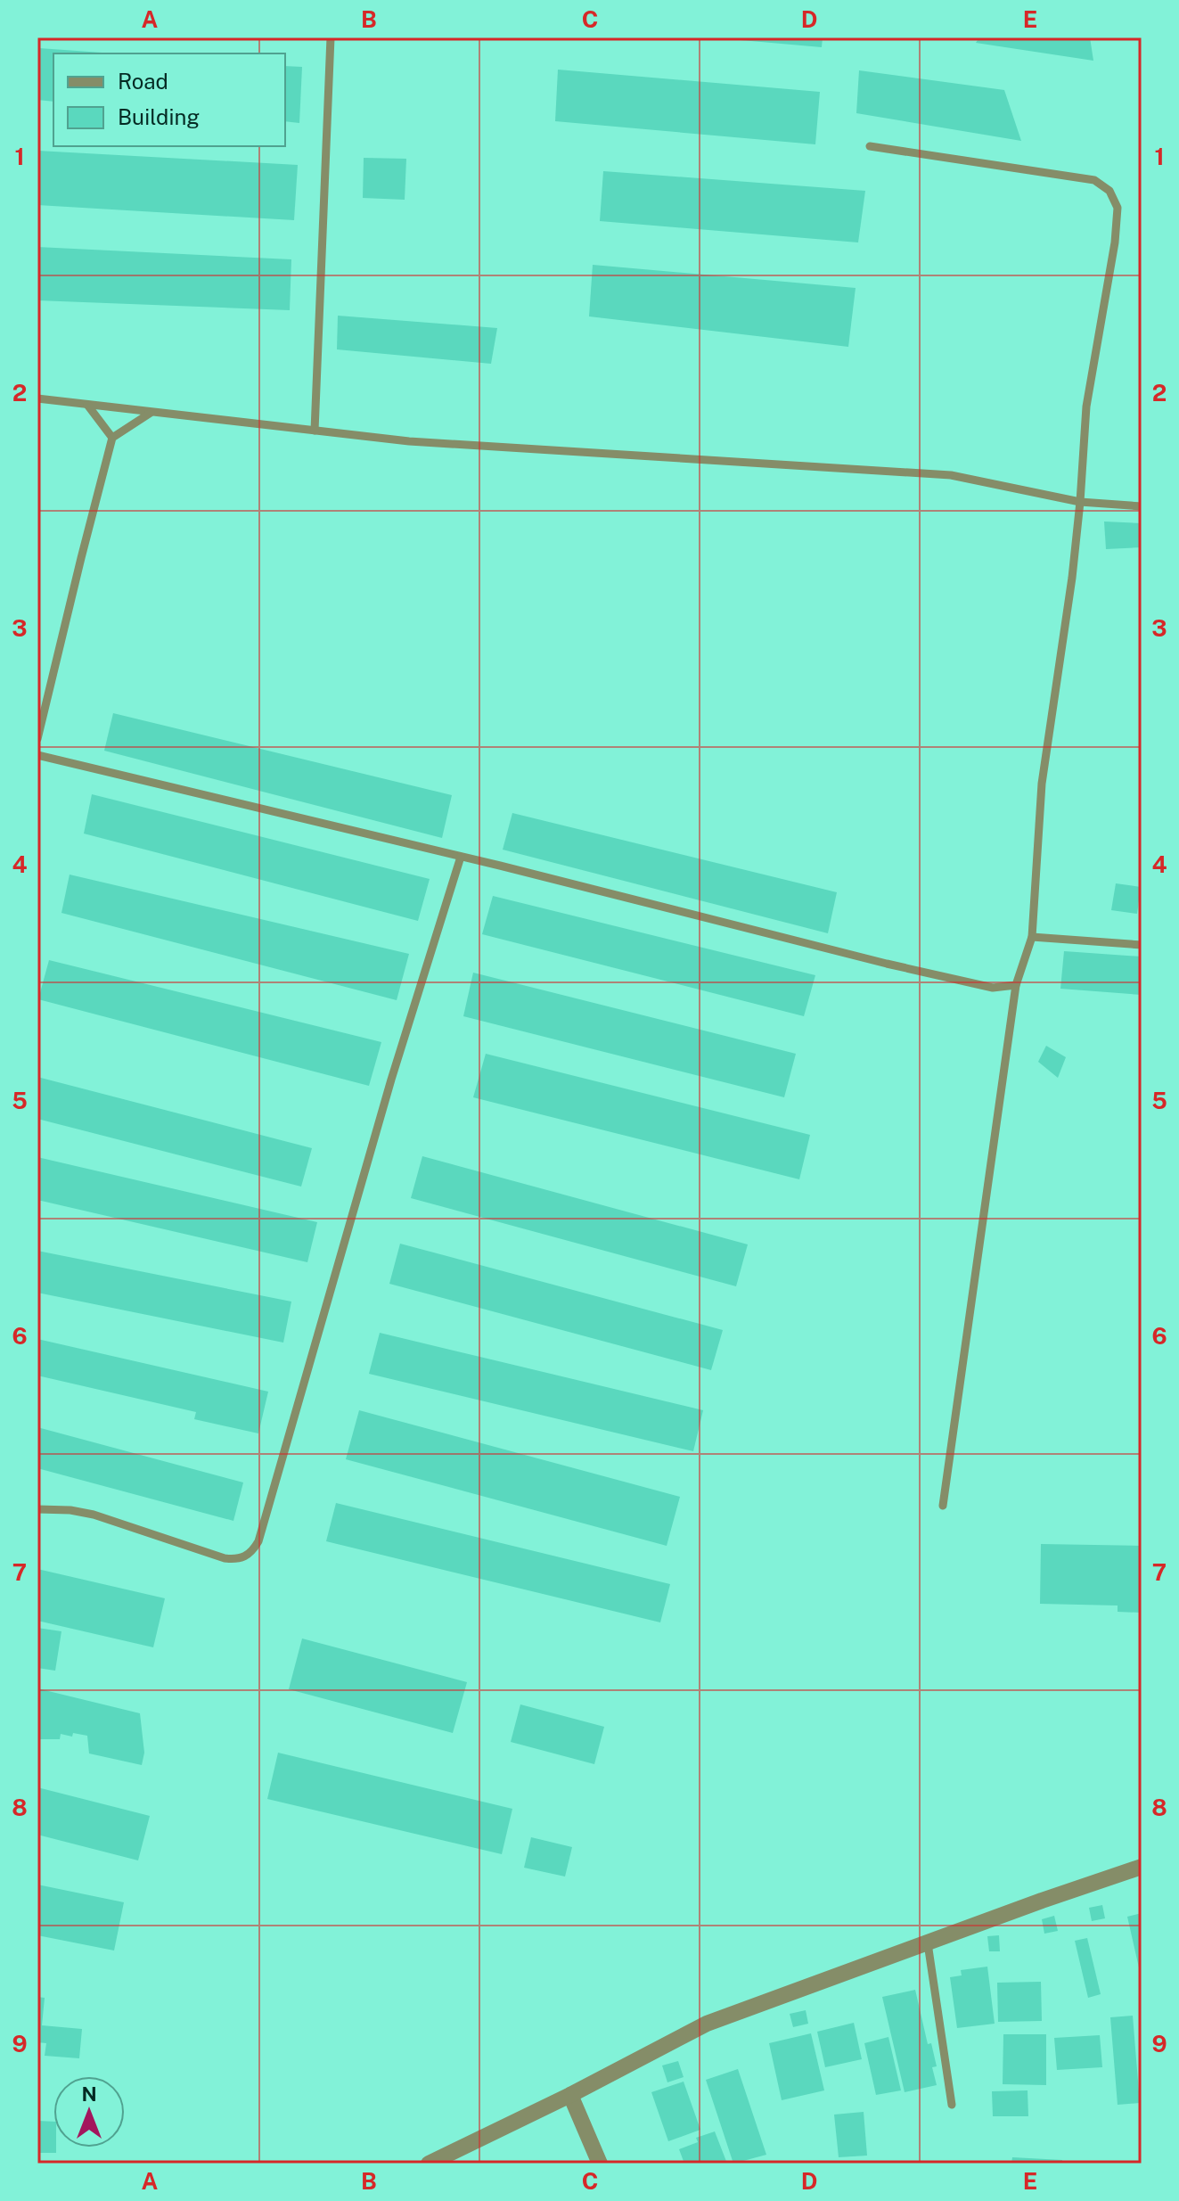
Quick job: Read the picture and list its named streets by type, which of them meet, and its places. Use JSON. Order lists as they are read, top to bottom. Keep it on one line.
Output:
{"legend":["Road","Building"],"north":"top","grid":{"columns":["A","B","C","D","E"],"rows":["1","2","3","4","5","6","7","8","9"]}}
